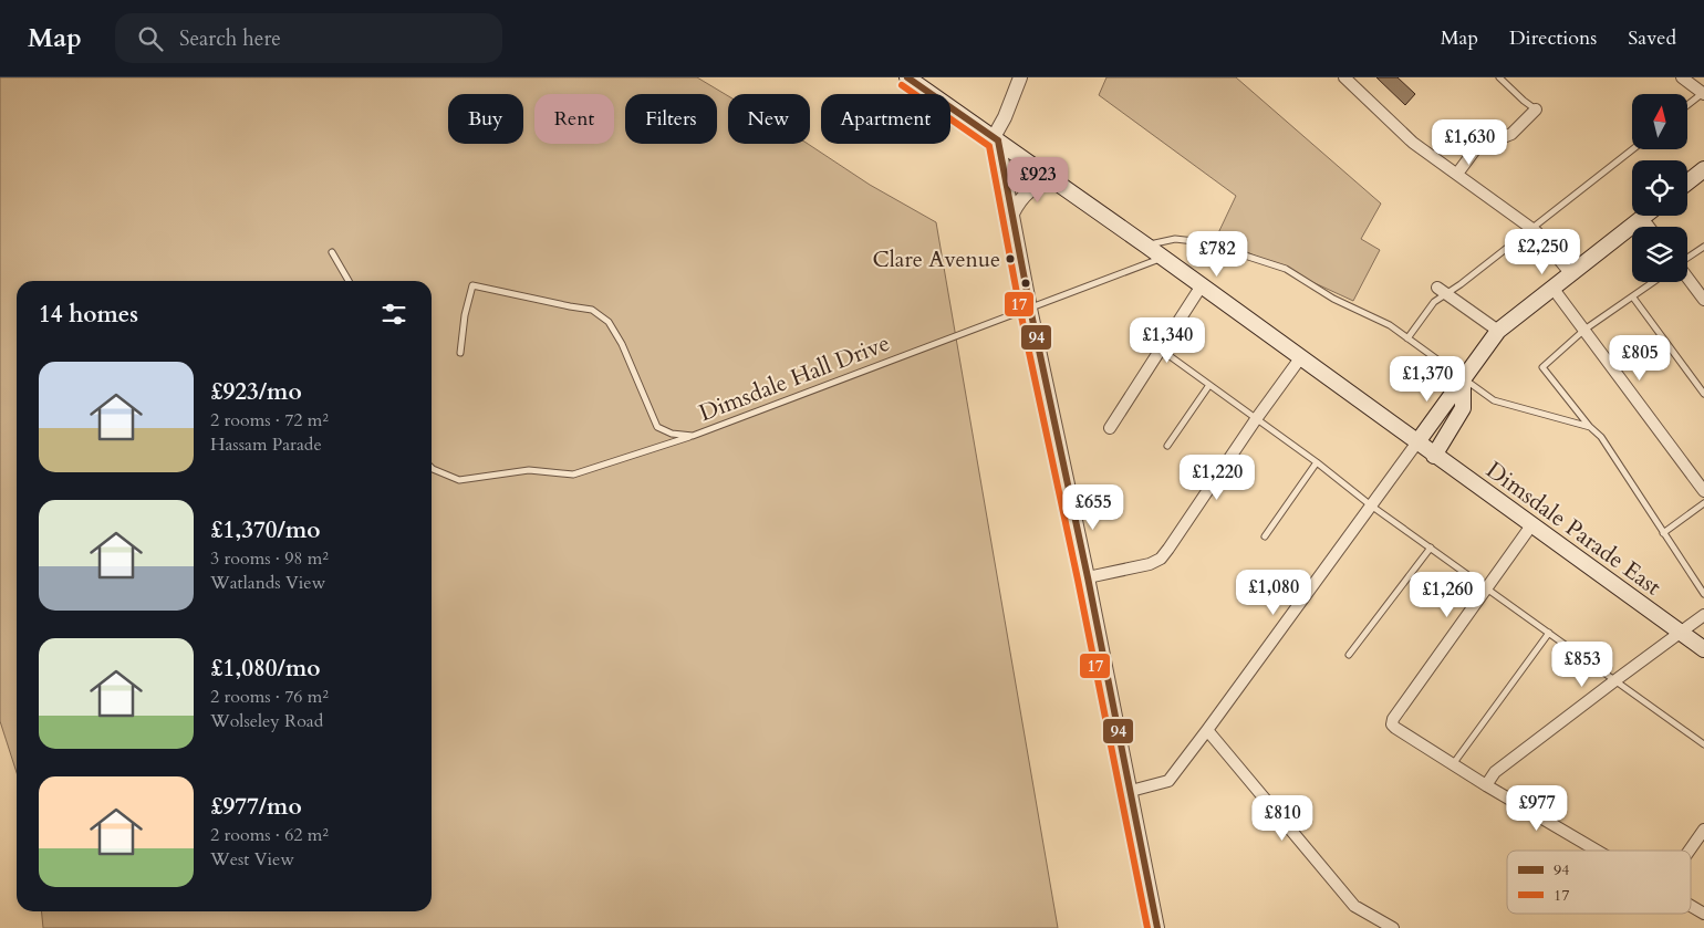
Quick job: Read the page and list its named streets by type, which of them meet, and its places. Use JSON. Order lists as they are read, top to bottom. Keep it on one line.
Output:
{"streets":{"main road":["Dimsdale Parade East"],"lane":["Dimsdale Hall Drive"]},"crossings":[["Dimsdale Hall Drive","Dimsdale Parade East"]],"places":["Clare Avenue"],"lines":["transit line 94","transit line 17"],"legend":["94","17"],"north":"top","page":{"header":"Map","search":"Search here","nav":["Map","Directions","Saved"],"chip":["Buy","Rent","Filters","New","Apartment"],"price":["£1,630","£923","£2,250","£782","£1,340","£805","£1,370","£1,220","£655","£1,080","£1,260","£853","£977","£810"],"heading":"14 homes","list":[{"name":"£923/mo","note":"2 rooms · 72 m² · Hassam Parade"},{"name":"£1,370/mo","note":"3 rooms · 98 m² · Watlands View"},{"name":"£1,080/mo","note":"2 rooms · 76 m² · Wolseley Road"},{"name":"£977/mo","note":"2 rooms · 62 m² · West View"}]}}
